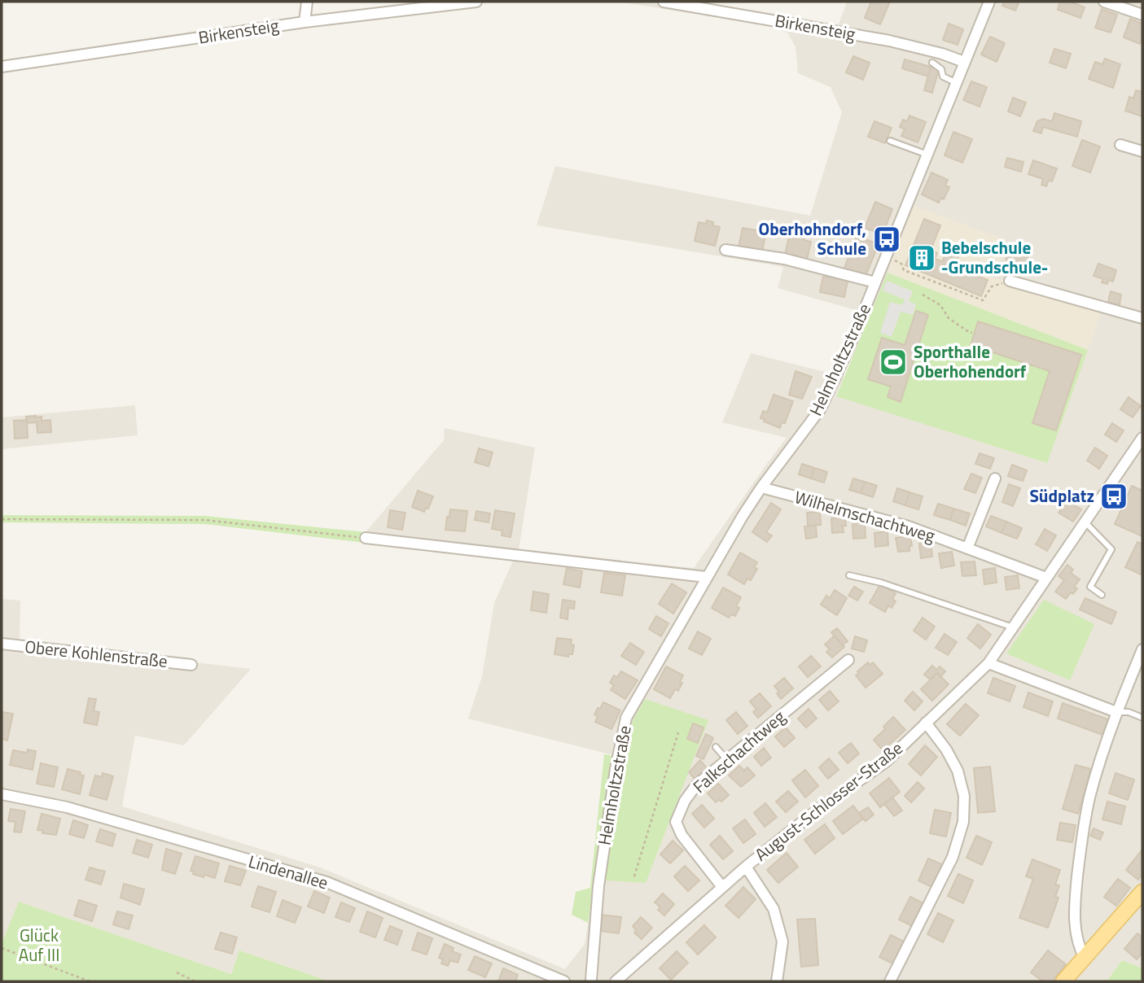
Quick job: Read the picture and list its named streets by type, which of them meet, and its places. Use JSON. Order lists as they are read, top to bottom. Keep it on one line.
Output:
{"streets":{"street":["Birkensteig","Helmholtzstraße","Wilhelmschachtweg","Obere Kohlenstraße","Falkschachtweg","August-Schlosser-Straße","Lindenallee"]},"crossings":[["Birkensteig","Helmholtzstraße"],["Helmholtzstraße","Wilhelmschachtweg"],["Wilhelmschachtweg","August-Schlosser-Straße"],["Falkschachtweg","August-Schlosser-Straße"]],"parks":["Glück Auf III"],"places":{"bus stop":["Oberhohndorf, Schule","Südplatz"],"building":["Bebelschule -Grundschule-"],"sports":["Sporthalle Oberhohendorf"]}}
